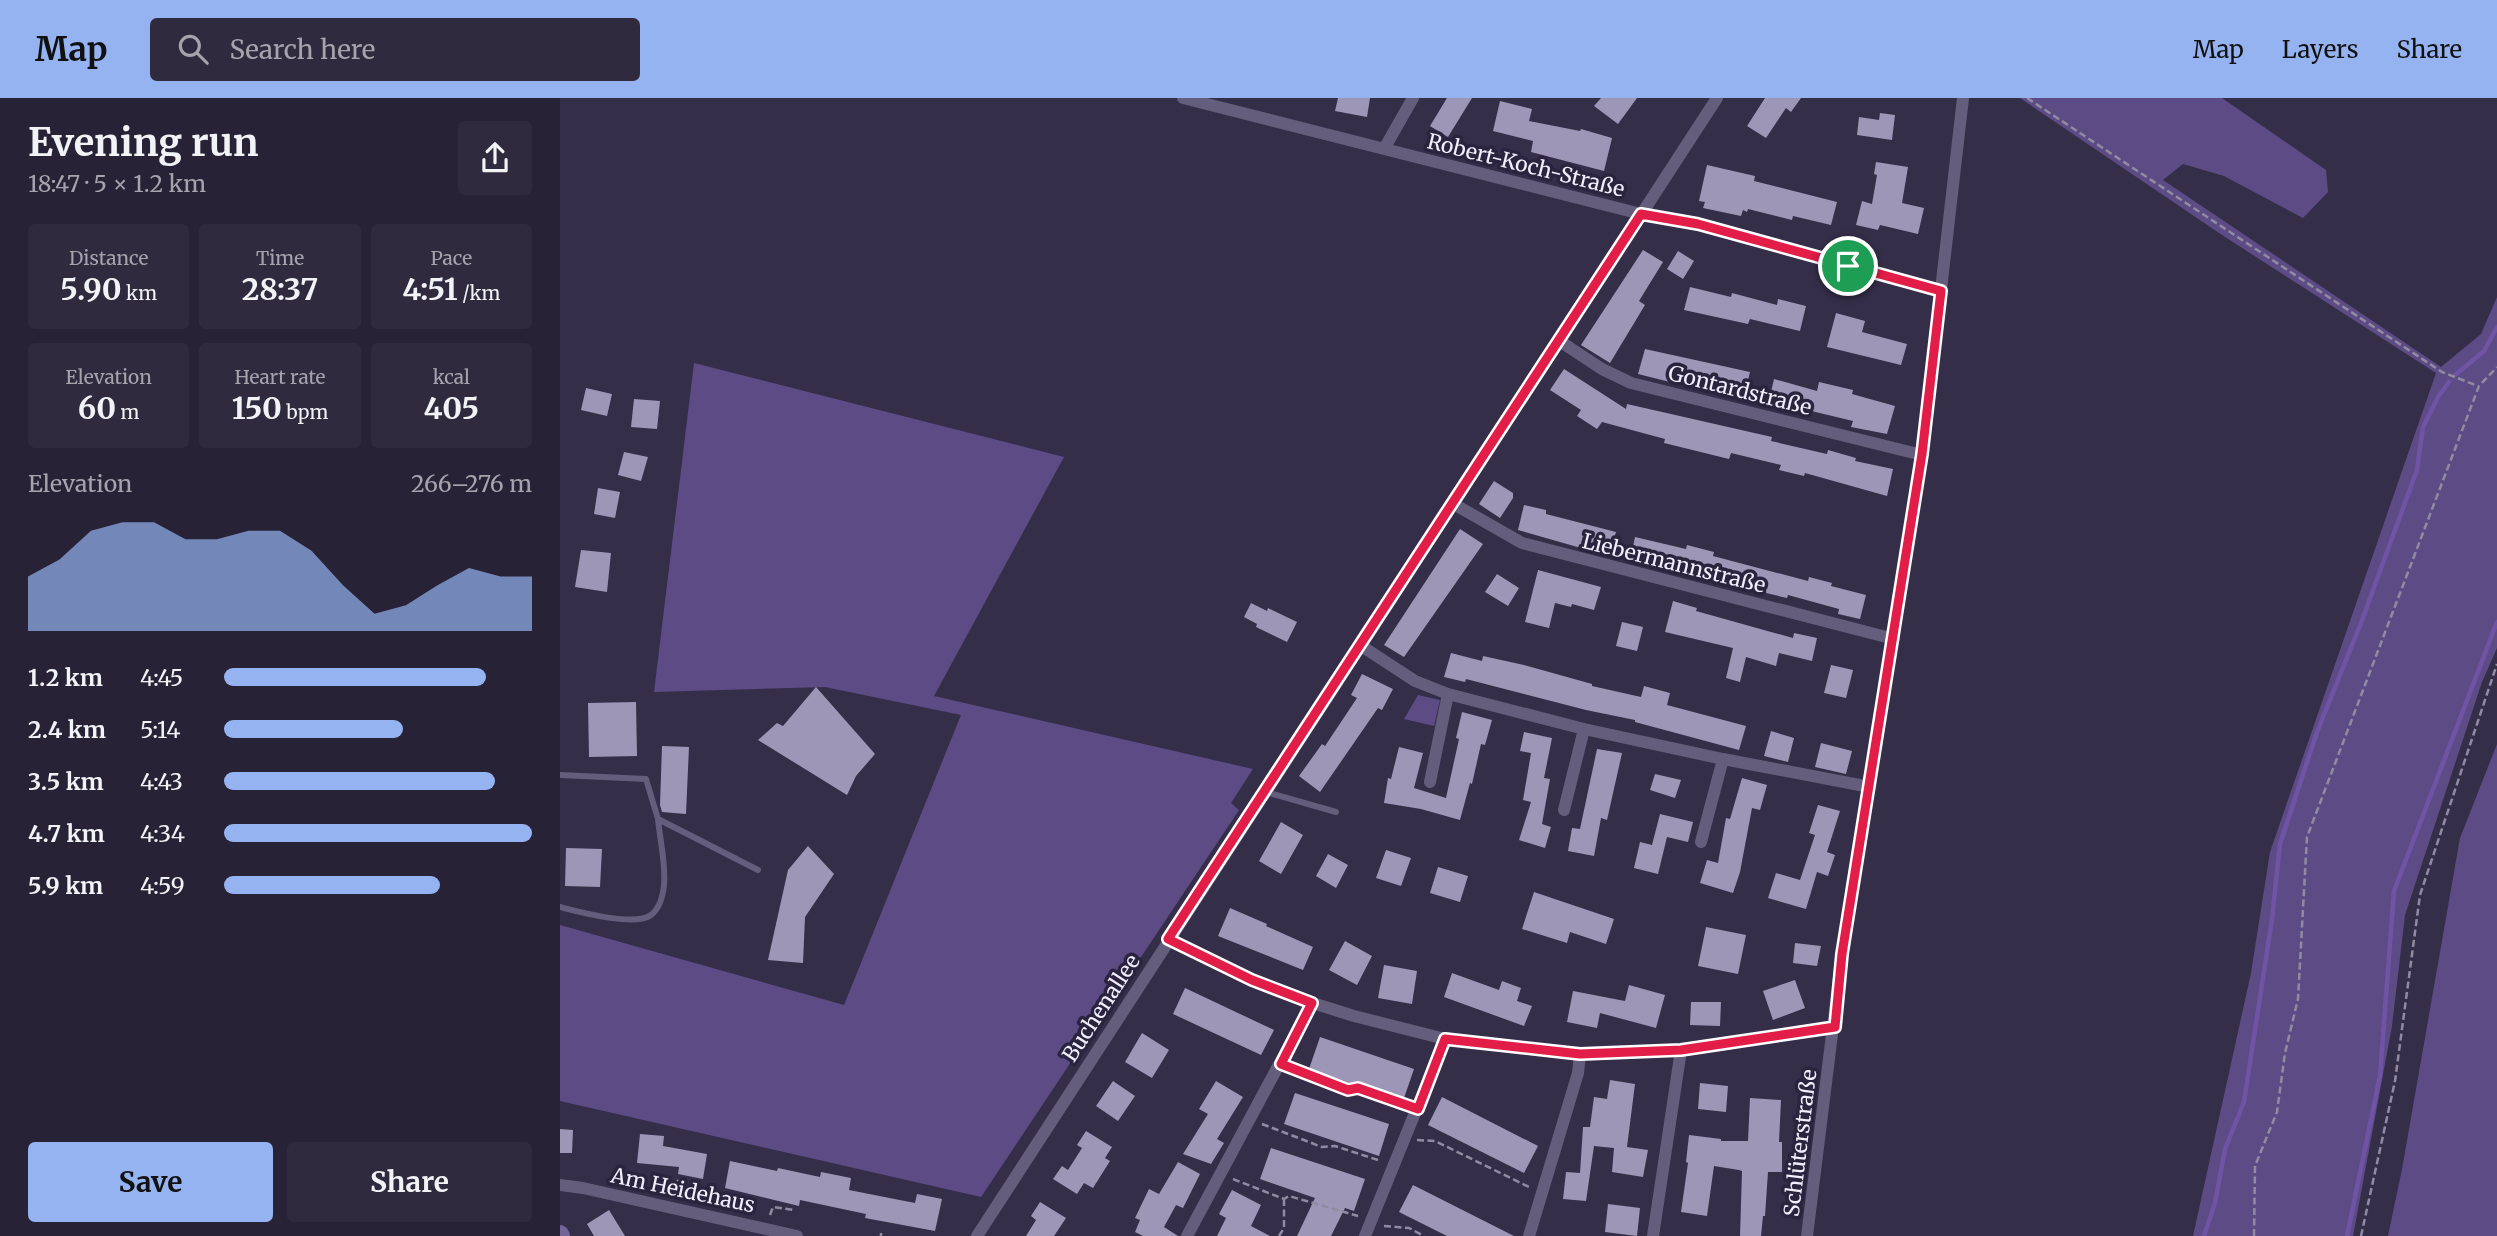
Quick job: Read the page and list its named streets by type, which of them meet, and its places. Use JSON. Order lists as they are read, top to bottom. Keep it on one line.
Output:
{"streets":{"street":["Robert-Koch-Straße","Gontardstraße","Liebermannstraße","Buchenallee","Schlüterstraße","Am Heidehaus"]},"crossings":[["Robert-Koch-Straße","Buchenallee"],["Robert-Koch-Straße","Schlüterstraße"],["Gontardstraße","Buchenallee"],["Gontardstraße","Schlüterstraße"],["Liebermannstraße","Buchenallee"],["Liebermannstraße","Schlüterstraße"]],"page":{"header":"Map","search":"Search here","nav":["Map","Layers","Share"],"heading":["Evening run","18:47 · 5 × 1.2 km"],"stats":[["Distance","5.90 km"],["Time","28:37"],["Pace","4:51 /km"],["Elevation","60 m"],["Heart rate","150 bpm"],["kcal","405"]],"chart":["Elevation","266–276 m"],"list":[{"name":"1.2 km","note":"4:45"},{"name":"2.4 km","note":"5:14"},{"name":"3.5 km","note":"4:43"},{"name":"4.7 km","note":"4:34"},{"name":"5.9 km","note":"4:59"}],"buttons":["Save","Share"]}}
